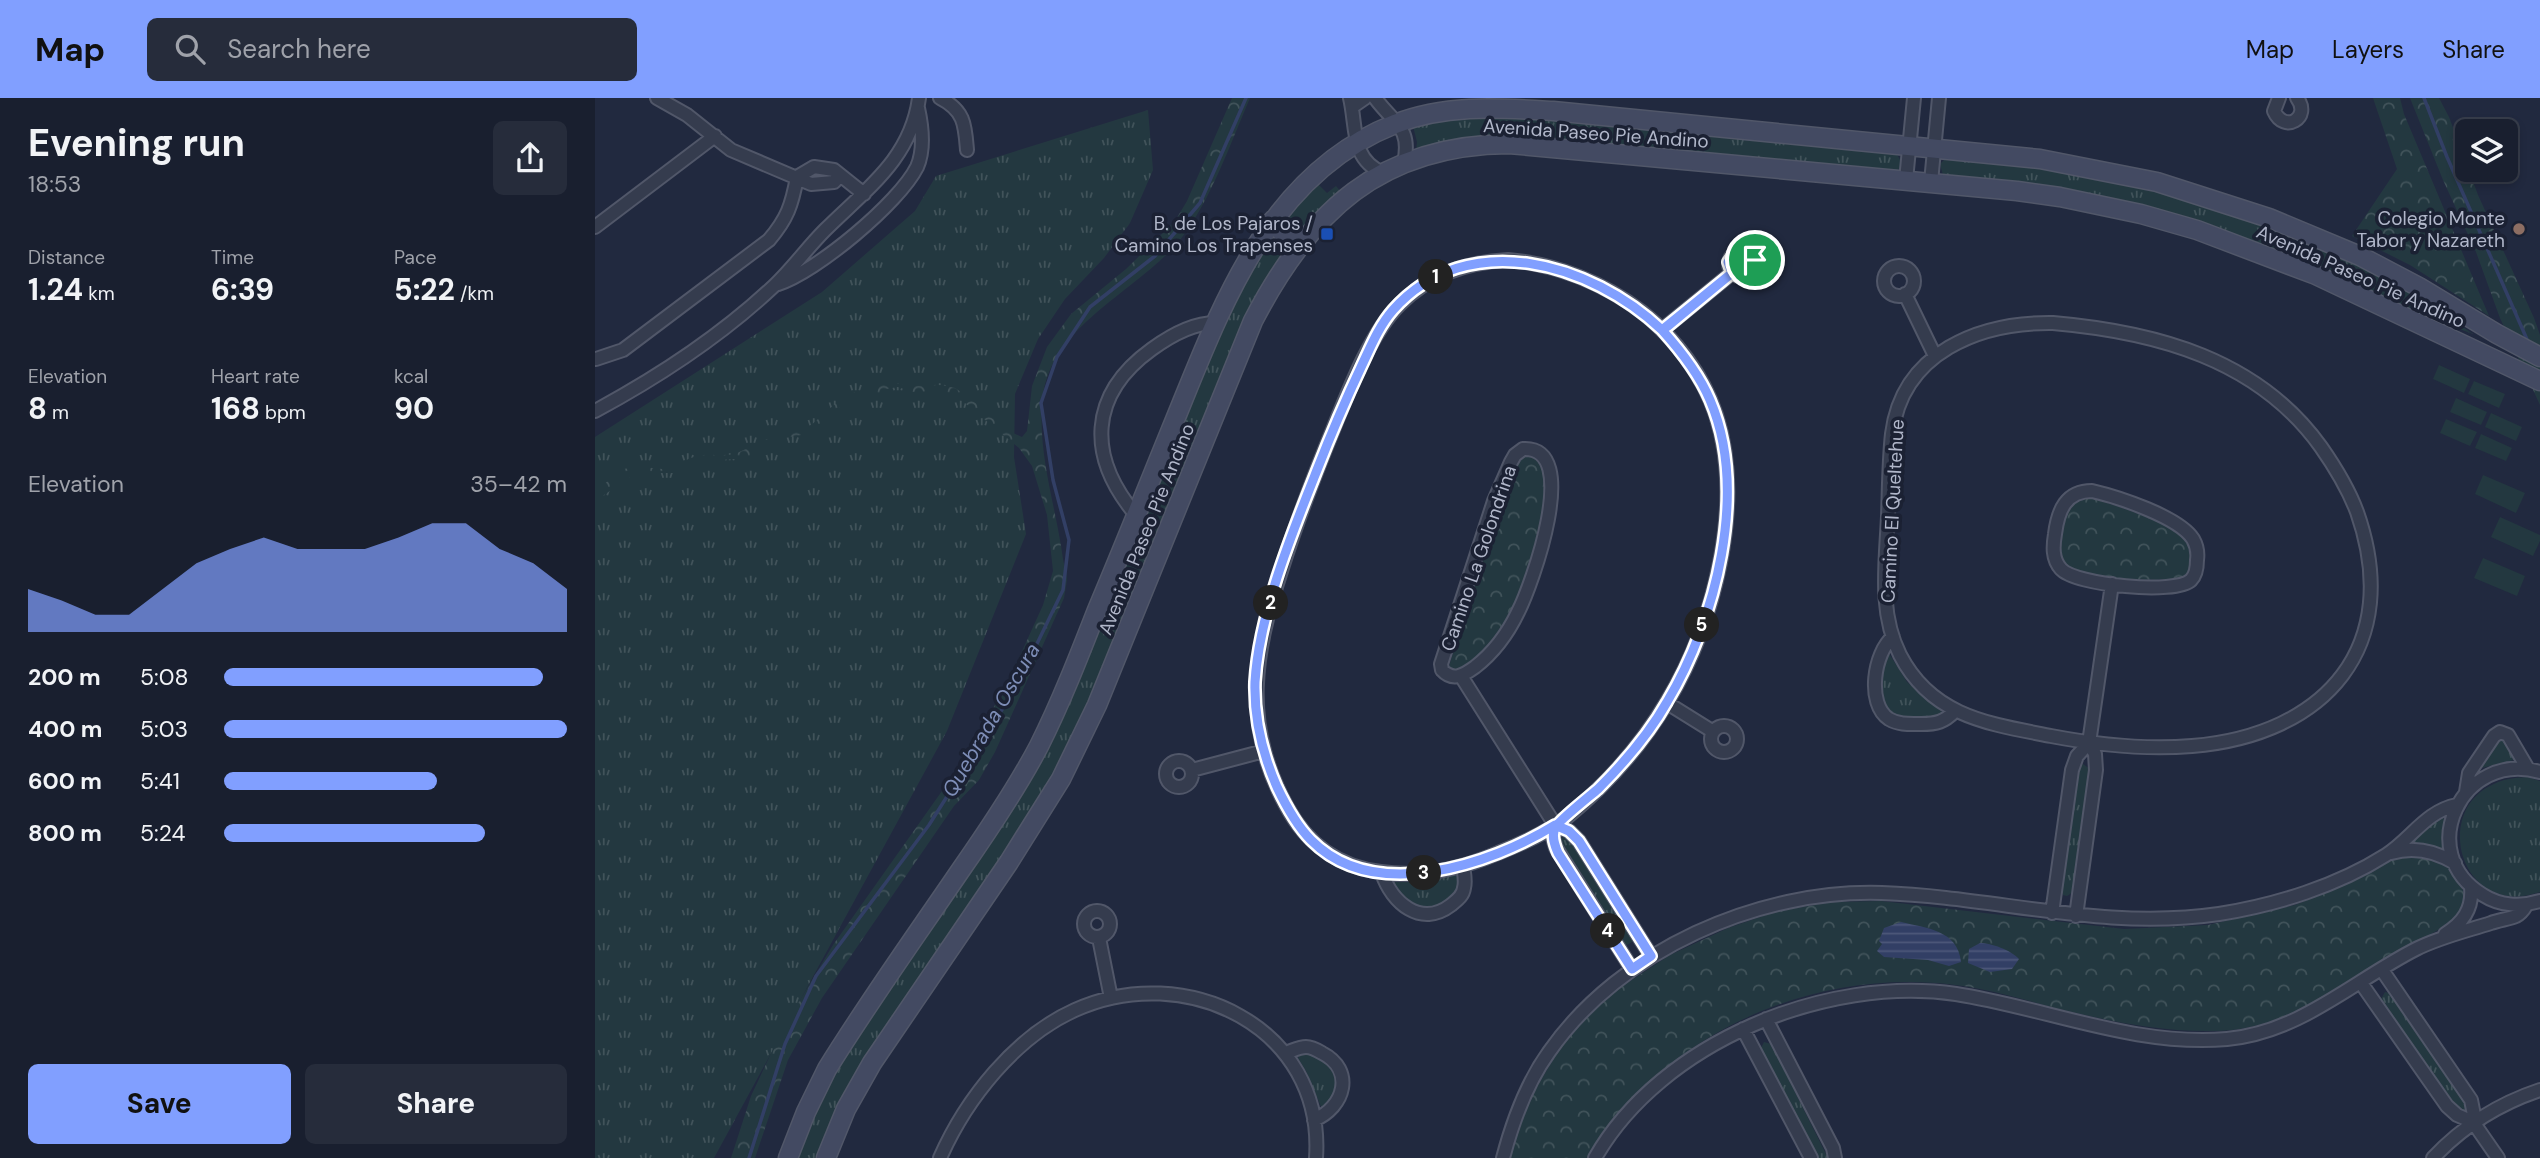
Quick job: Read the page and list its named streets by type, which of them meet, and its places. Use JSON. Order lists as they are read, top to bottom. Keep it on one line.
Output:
{"streets":{"main road":["Avenida Paseo Pie Andino"],"street":["Camino El Queltehue","Camino La Golondrina"]},"water":["Quebrada Oscura"],"places":{"other":["Colegio Monte Tabor y Nazareth"],"transit":["B. de Los Pajaros / Camino Los Trapenses"]},"page":{"header":"Map","search":"Search here","nav":["Map","Layers","Share"],"heading":["Evening run","18:53"],"stats":[["Distance","1.24 km"],["Time","6:39"],["Pace","5:22 /km"],["Elevation","8 m"],["Heart rate","168 bpm"],["kcal","90"]],"pins":["1","2","5","3","4"],"chart":["Elevation","35–42 m"],"list":[{"name":"200 m","note":"5:08"},{"name":"400 m","note":"5:03"},{"name":"600 m","note":"5:41"},{"name":"800 m","note":"5:24"}],"buttons":["Save","Share"]}}
